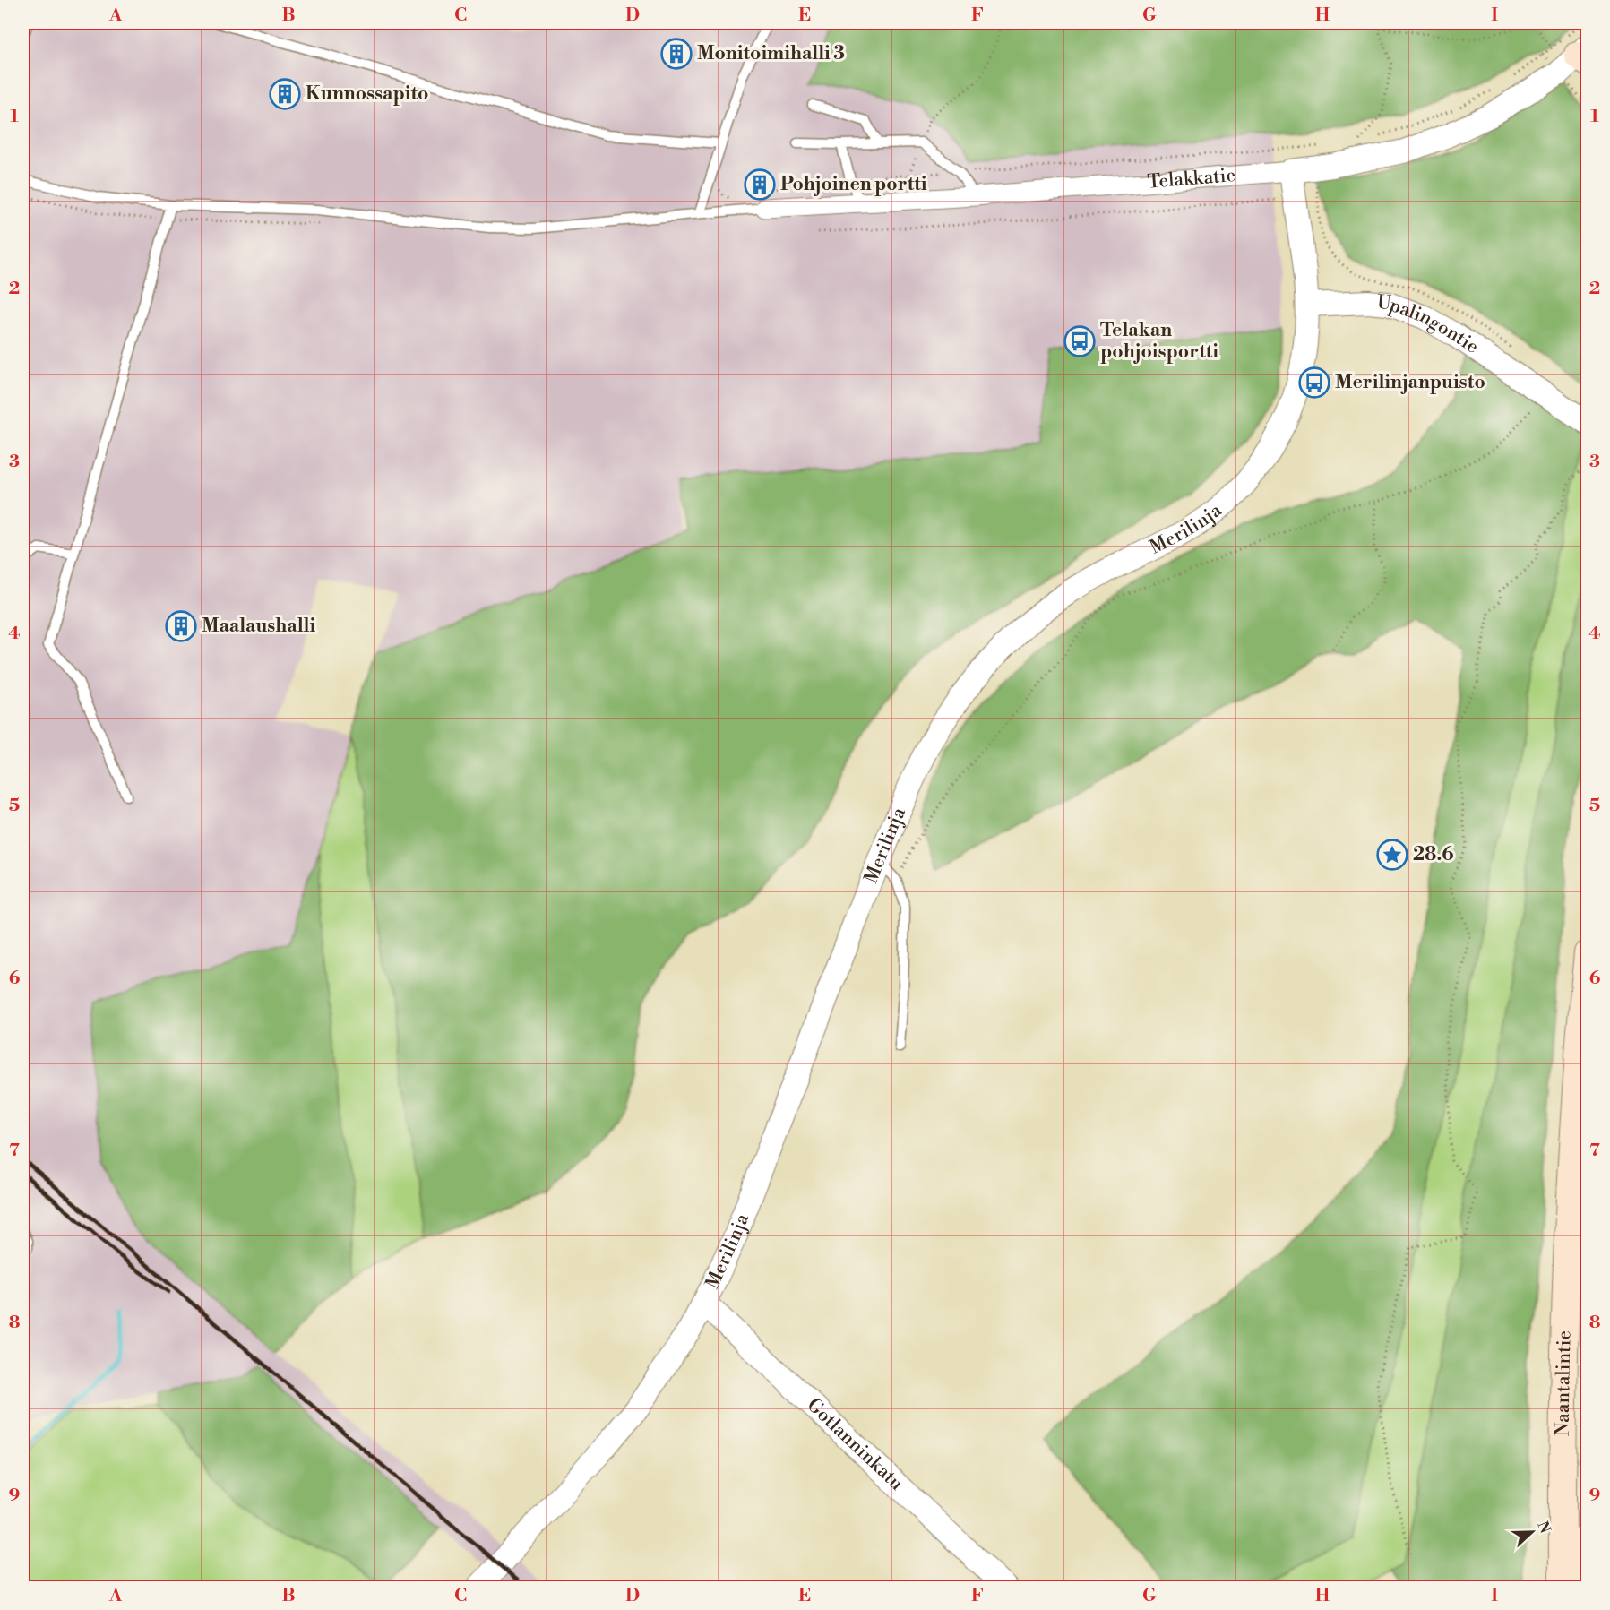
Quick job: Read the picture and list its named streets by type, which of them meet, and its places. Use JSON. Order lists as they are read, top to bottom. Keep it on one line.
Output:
{"streets":{"main road":["Naantalintie"],"street":["Telakkatie","Upalingontie","Merilinja","Gotlanninkatu"]},"crossings":[["Telakkatie","Merilinja"],["Upalingontie","Merilinja"],["Merilinja","Gotlanninkatu"]],"places":{"building":["Monitoimihalli 3","Kunnossapito","Pohjoinen portti","Maalaushalli"],"bus stop":["Telakan pohjoisportti","Merilinjanpuisto"],"place":["28.6"]},"north":"right","grid":{"columns":["A","B","C","D","E","F","G","H","I"],"rows":["1","2","3","4","5","6","7","8","9"]}}
